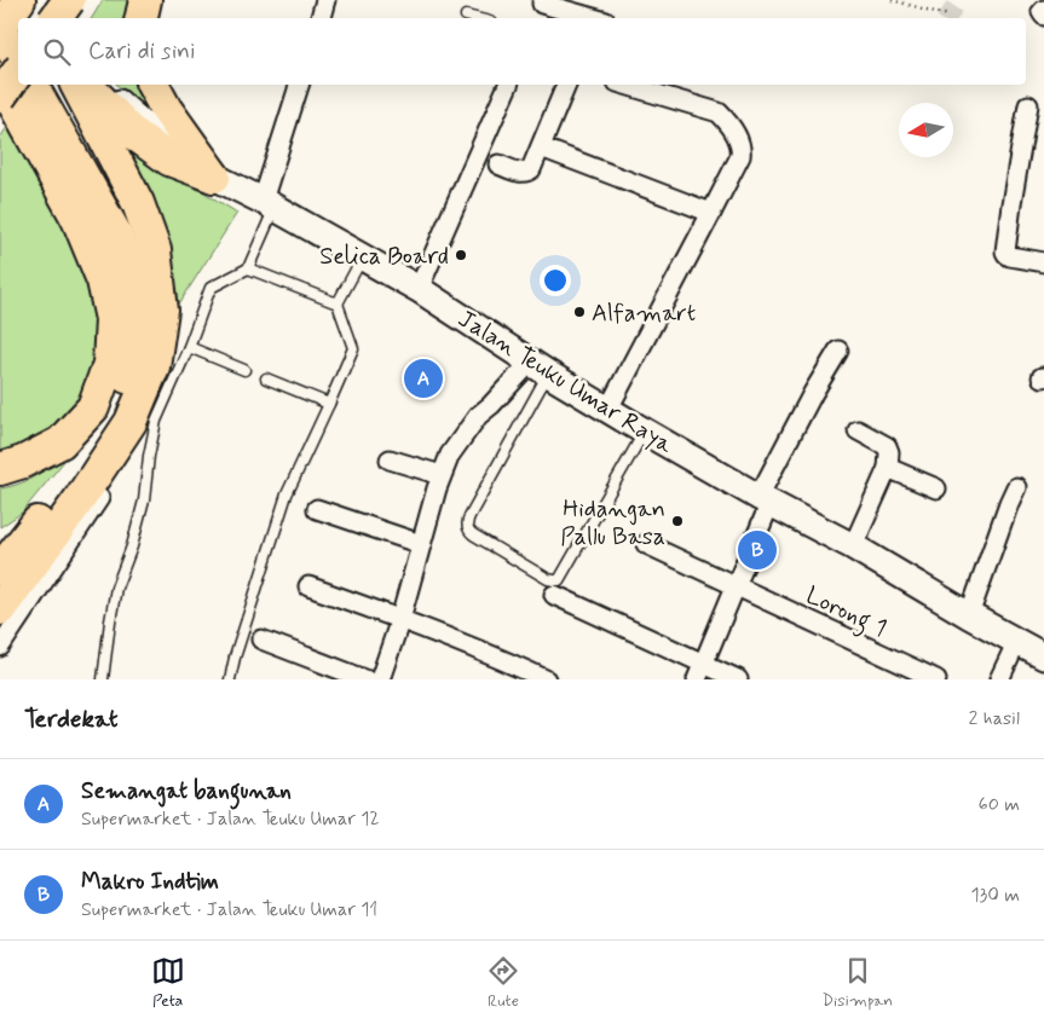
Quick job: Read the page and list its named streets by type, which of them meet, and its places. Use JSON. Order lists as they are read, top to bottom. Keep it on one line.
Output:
{"streets":{"main road":["Jalan Teuku Umar Raya"],"street":["Lorong 1"]},"places":["Selica Board","Alfamart","Hidangan Pallu Basa"],"north":"left","page":{"search":"Cari di sini","pins":["A","B"],"heading":["Terdekat","2 hasil"],"list":[{"mark":"A","name":"Semangat bangunan","note":"Supermarket · Jalan Teuku Umar 12","value":"60 m"},{"mark":"B","name":"Makro Indtim","note":"Supermarket · Jalan Teuku Umar 11","value":"130 m"}],"nav":["Peta","Rute","Disimpan"]}}
